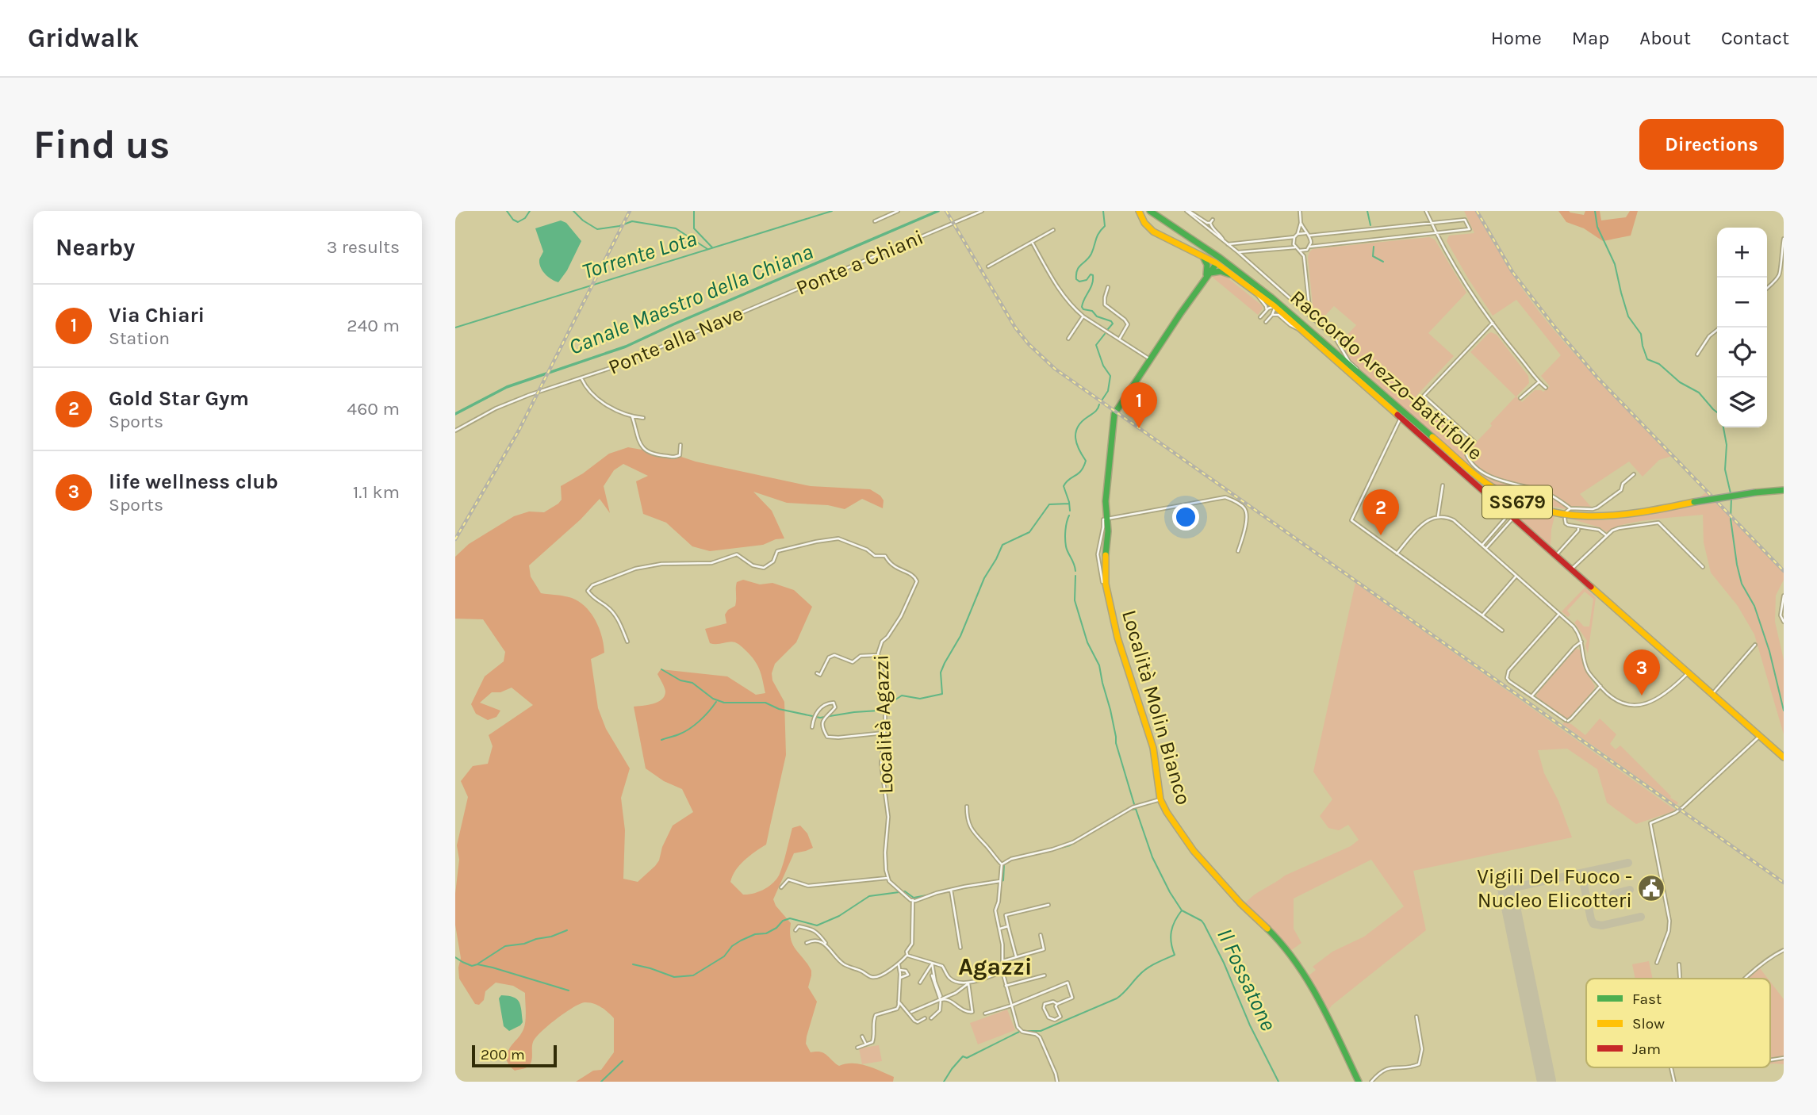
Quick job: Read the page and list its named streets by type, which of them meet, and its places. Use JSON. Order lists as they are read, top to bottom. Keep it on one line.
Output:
{"streets":{"main road":["Raccordo Arezzo-Battifolle","SS679","Località Molin Bianco"],"street":["Ponte a Chiani","Ponte alla Nave","Località Agazzi"]},"crossings":[["Ponte a Chiani","Ponte alla Nave"]],"districts":["Agazzi"],"water":["Torrente Lota","Canale Maestro della Chiana","Il Fossatone"],"places":{"public building":["Vigili Del Fuoco - Nucleo Elicotteri"]},"legend":["Fast","Slow","Jam"],"scale_bar":"200 m","page":{"header":"Gridwalk","nav":["Home","Map","About","Contact"],"buttons":"Directions","title":"Find us","heading":["Nearby","3 results"],"map_buttons":["+","−"],"list":[{"mark":"1","name":"Via Chiari","note":"Station","value":"240 m"},{"mark":"2","name":"Gold Star Gym","note":"Sports","value":"460 m"},{"mark":"3","name":"life wellness club","note":"Sports","value":"1.1 km"}],"pins":["1","2","3"],"scale":"200 m"}}
